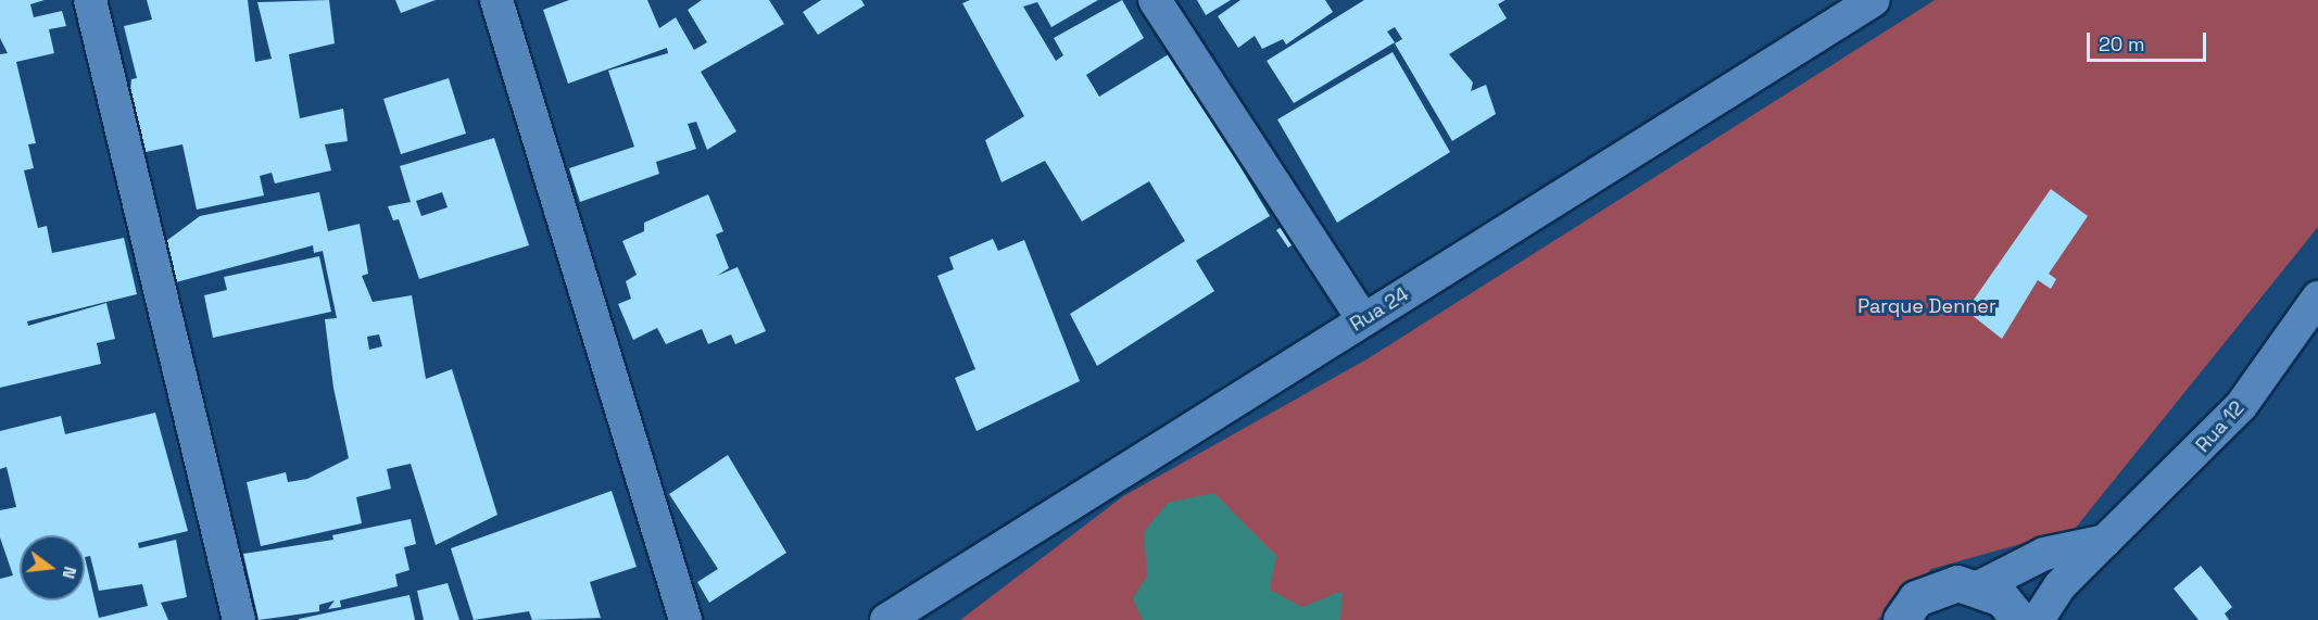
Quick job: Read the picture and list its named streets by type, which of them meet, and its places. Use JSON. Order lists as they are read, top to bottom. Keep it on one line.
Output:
{"streets":{"street":["Rua 24","Rua 12"]},"parks":["Parque Denner"],"scale_bar":"20 m","north":"right"}
